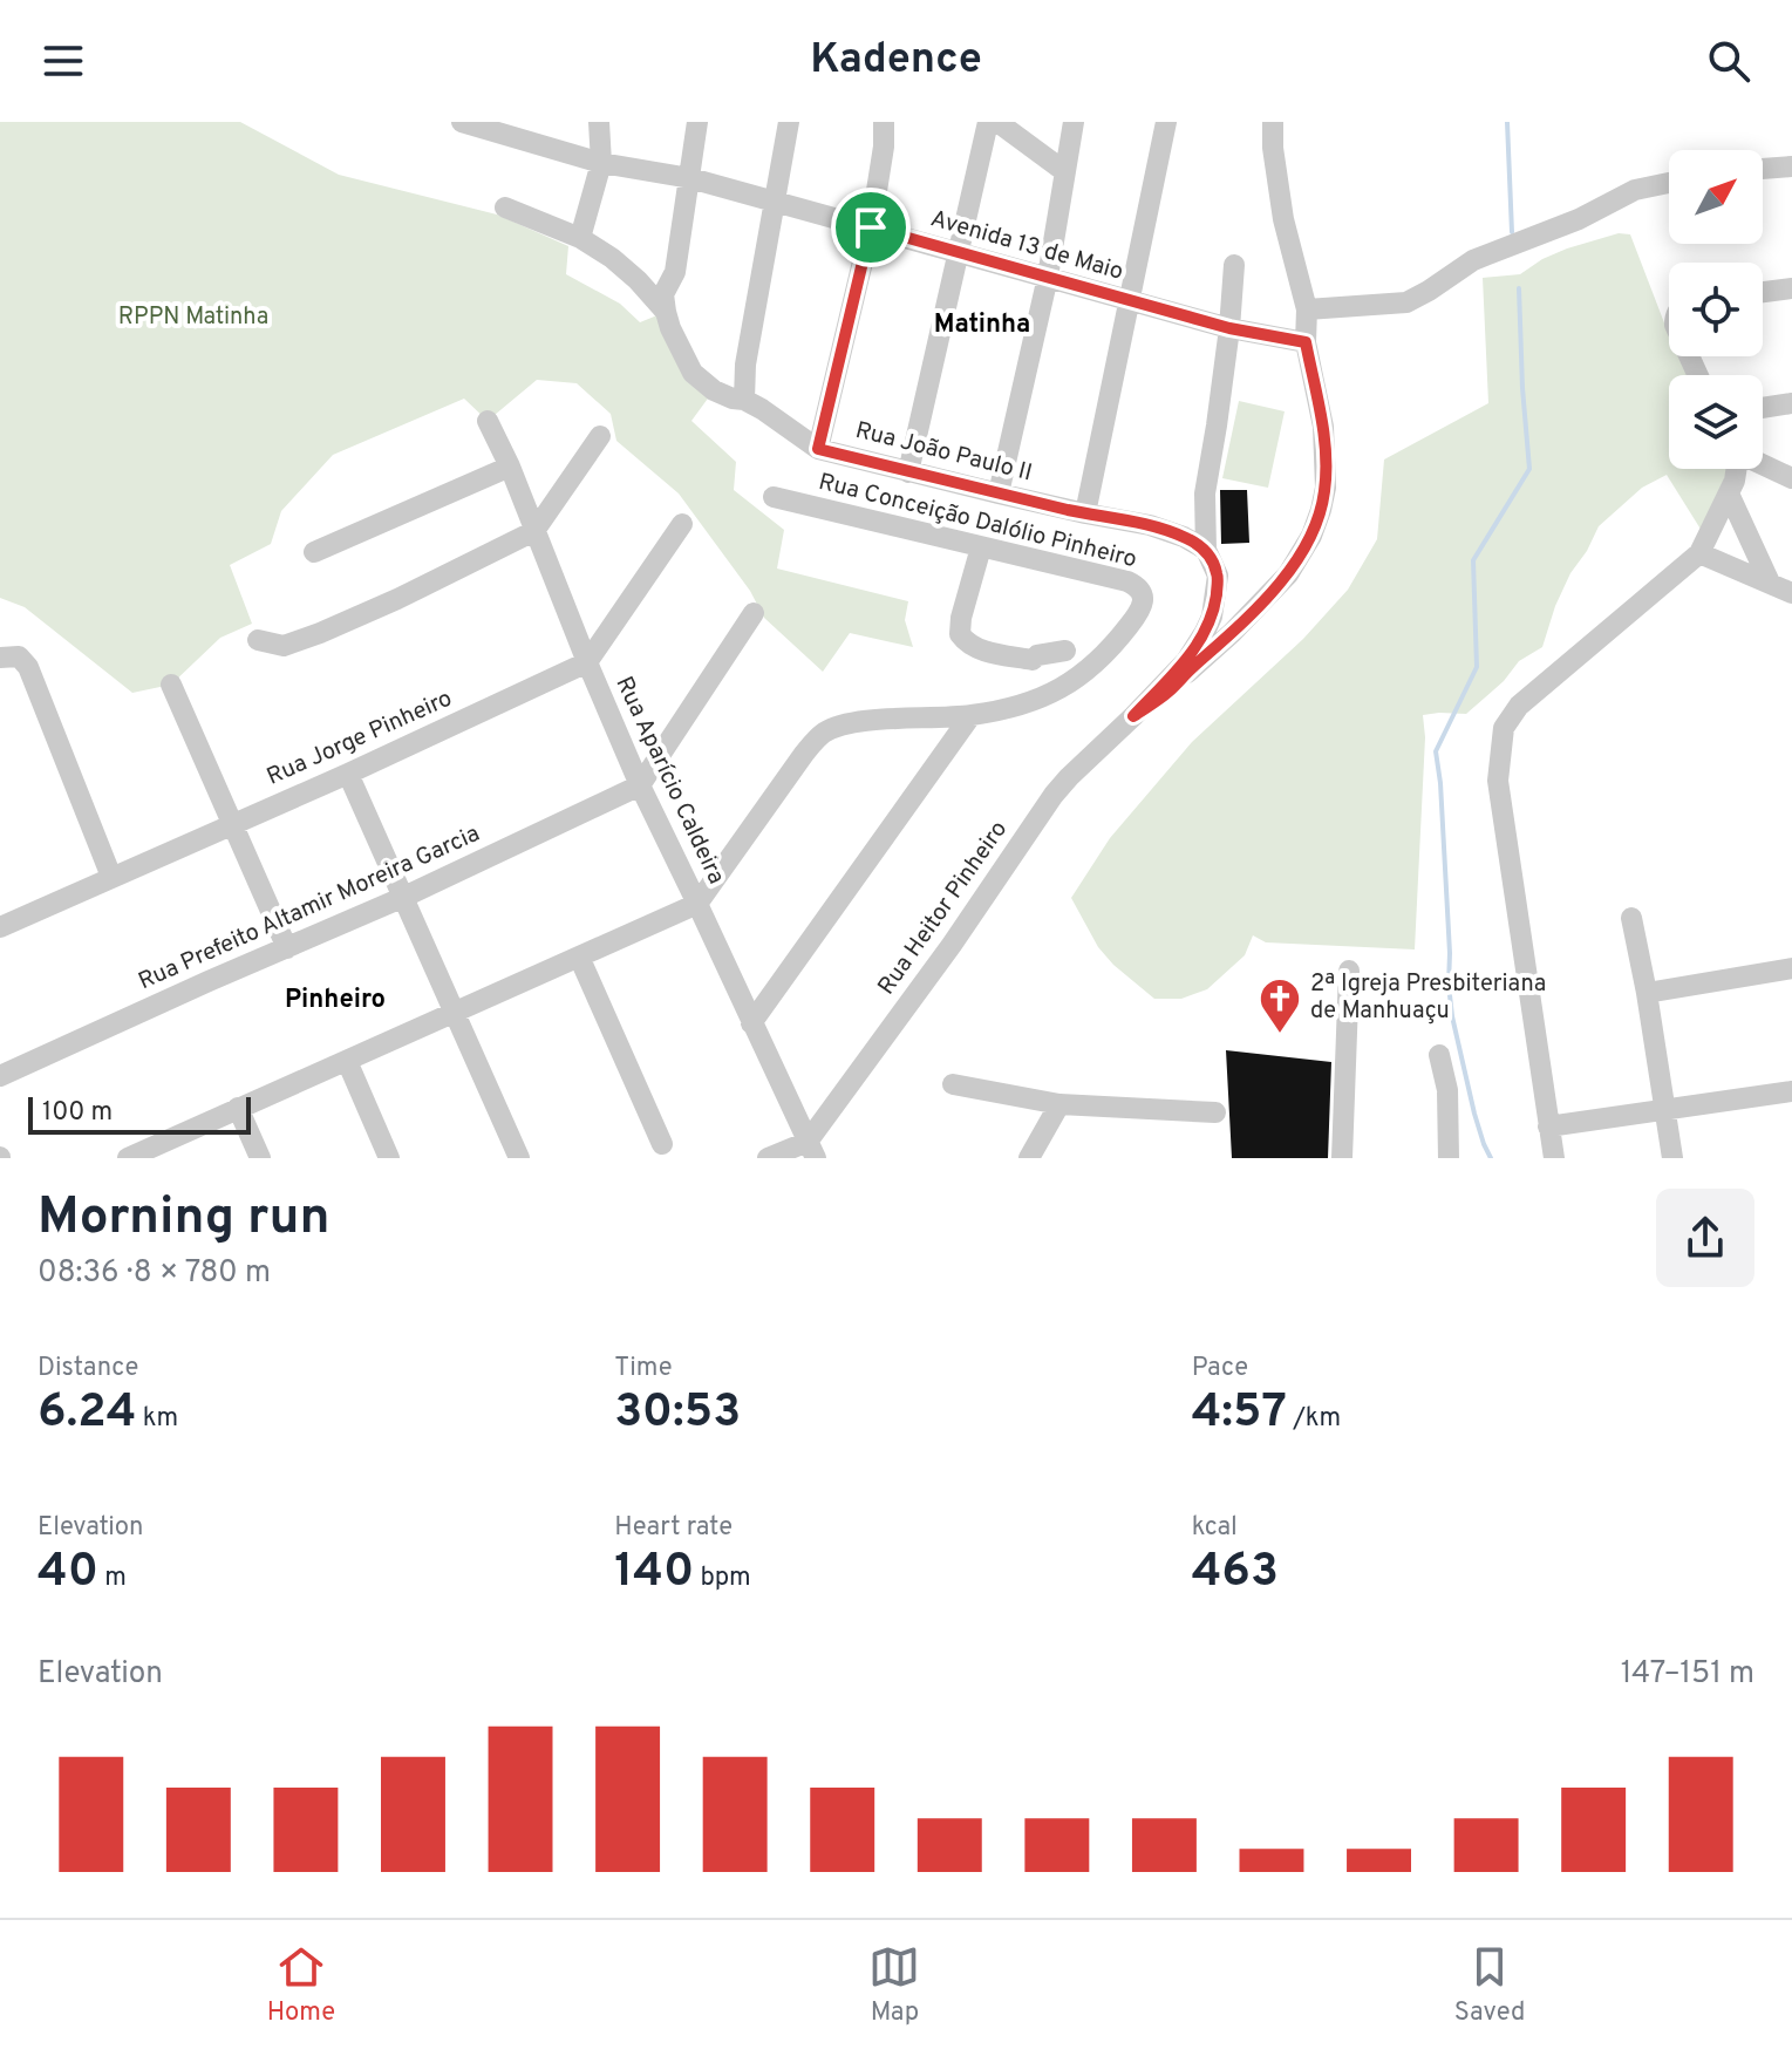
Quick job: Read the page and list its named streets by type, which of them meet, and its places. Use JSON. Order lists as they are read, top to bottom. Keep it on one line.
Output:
{"streets":{"street":["Avenida 13 de Maio","Rua João Paulo II","Rua Conceição Dalólio Pinheiro","Rua Jorge Pinheiro","Rua Aparício Caldeira","Rua Prefeito Altamir Moreira Garcia","Rua Heitor Pinheiro"]},"crossings":[["Rua Conceição Dalólio Pinheiro","Rua Aparício Caldeira"],["Rua Jorge Pinheiro","Rua Aparício Caldeira"],["Rua Aparício Caldeira","Rua Prefeito Altamir Moreira Garcia"],["Rua Aparício Caldeira","Rua Heitor Pinheiro"]],"districts":["Matinha","Pinheiro"],"parks":["RPPN Matinha"],"places":{"church":["2ª Igreja Presbiteriana de Manhuaçu"]},"scale_bar":"100 m","north":"top right","page":{"header":"Kadence","scale":"100 m","heading":["Morning run","08:36 · 8 × 780 m"],"stats":[["Distance","6.24 km"],["Time","30:53"],["Pace","4:57 /km"],["Elevation","40 m"],["Heart rate","140 bpm"],["kcal","463"]],"chart":["Elevation","147–151 m"],"tabs":["Home","Map","Saved"]}}
